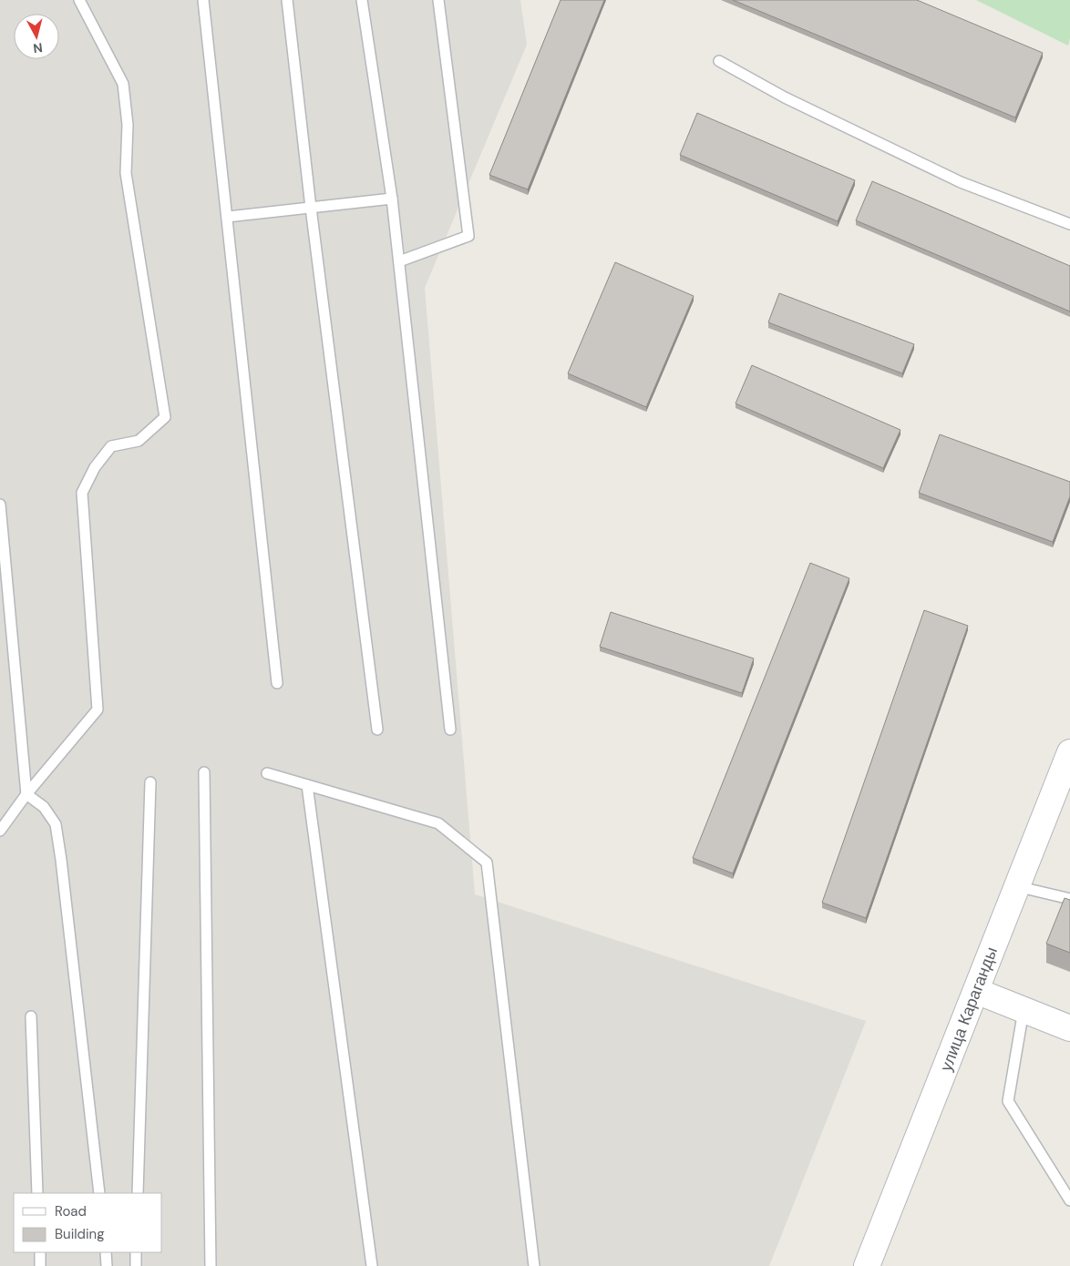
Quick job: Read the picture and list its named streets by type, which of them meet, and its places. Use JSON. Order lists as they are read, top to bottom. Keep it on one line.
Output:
{"streets":{"main road":["улица Караганды"]},"legend":["Road","Building"],"north":"bottom"}
